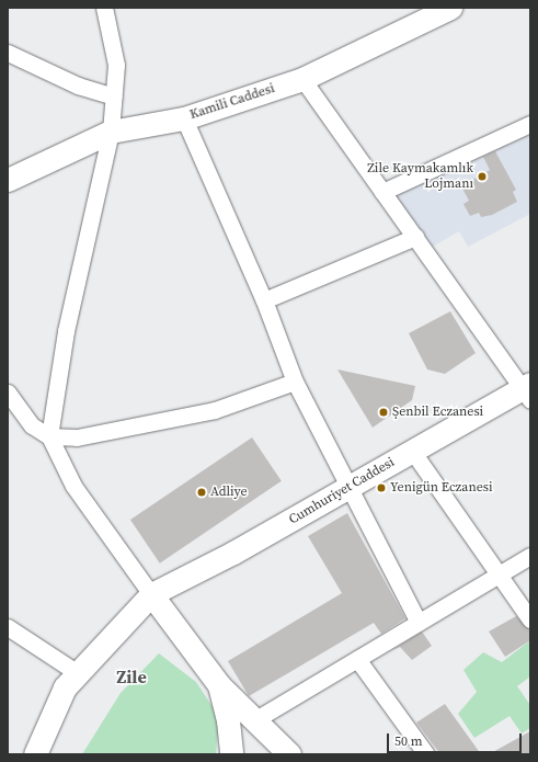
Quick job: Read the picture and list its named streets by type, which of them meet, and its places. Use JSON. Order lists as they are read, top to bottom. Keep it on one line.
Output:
{"streets":{"main road":["Kamili Caddesi","Cumhuriyet Caddesi"]},"districts":["Zile"],"places":["Zile Kaymakamlık Lojmanı","Şenbil Eczanesi","Yenigün Eczanesi","Adliye"],"scale_bar":"50 m"}
